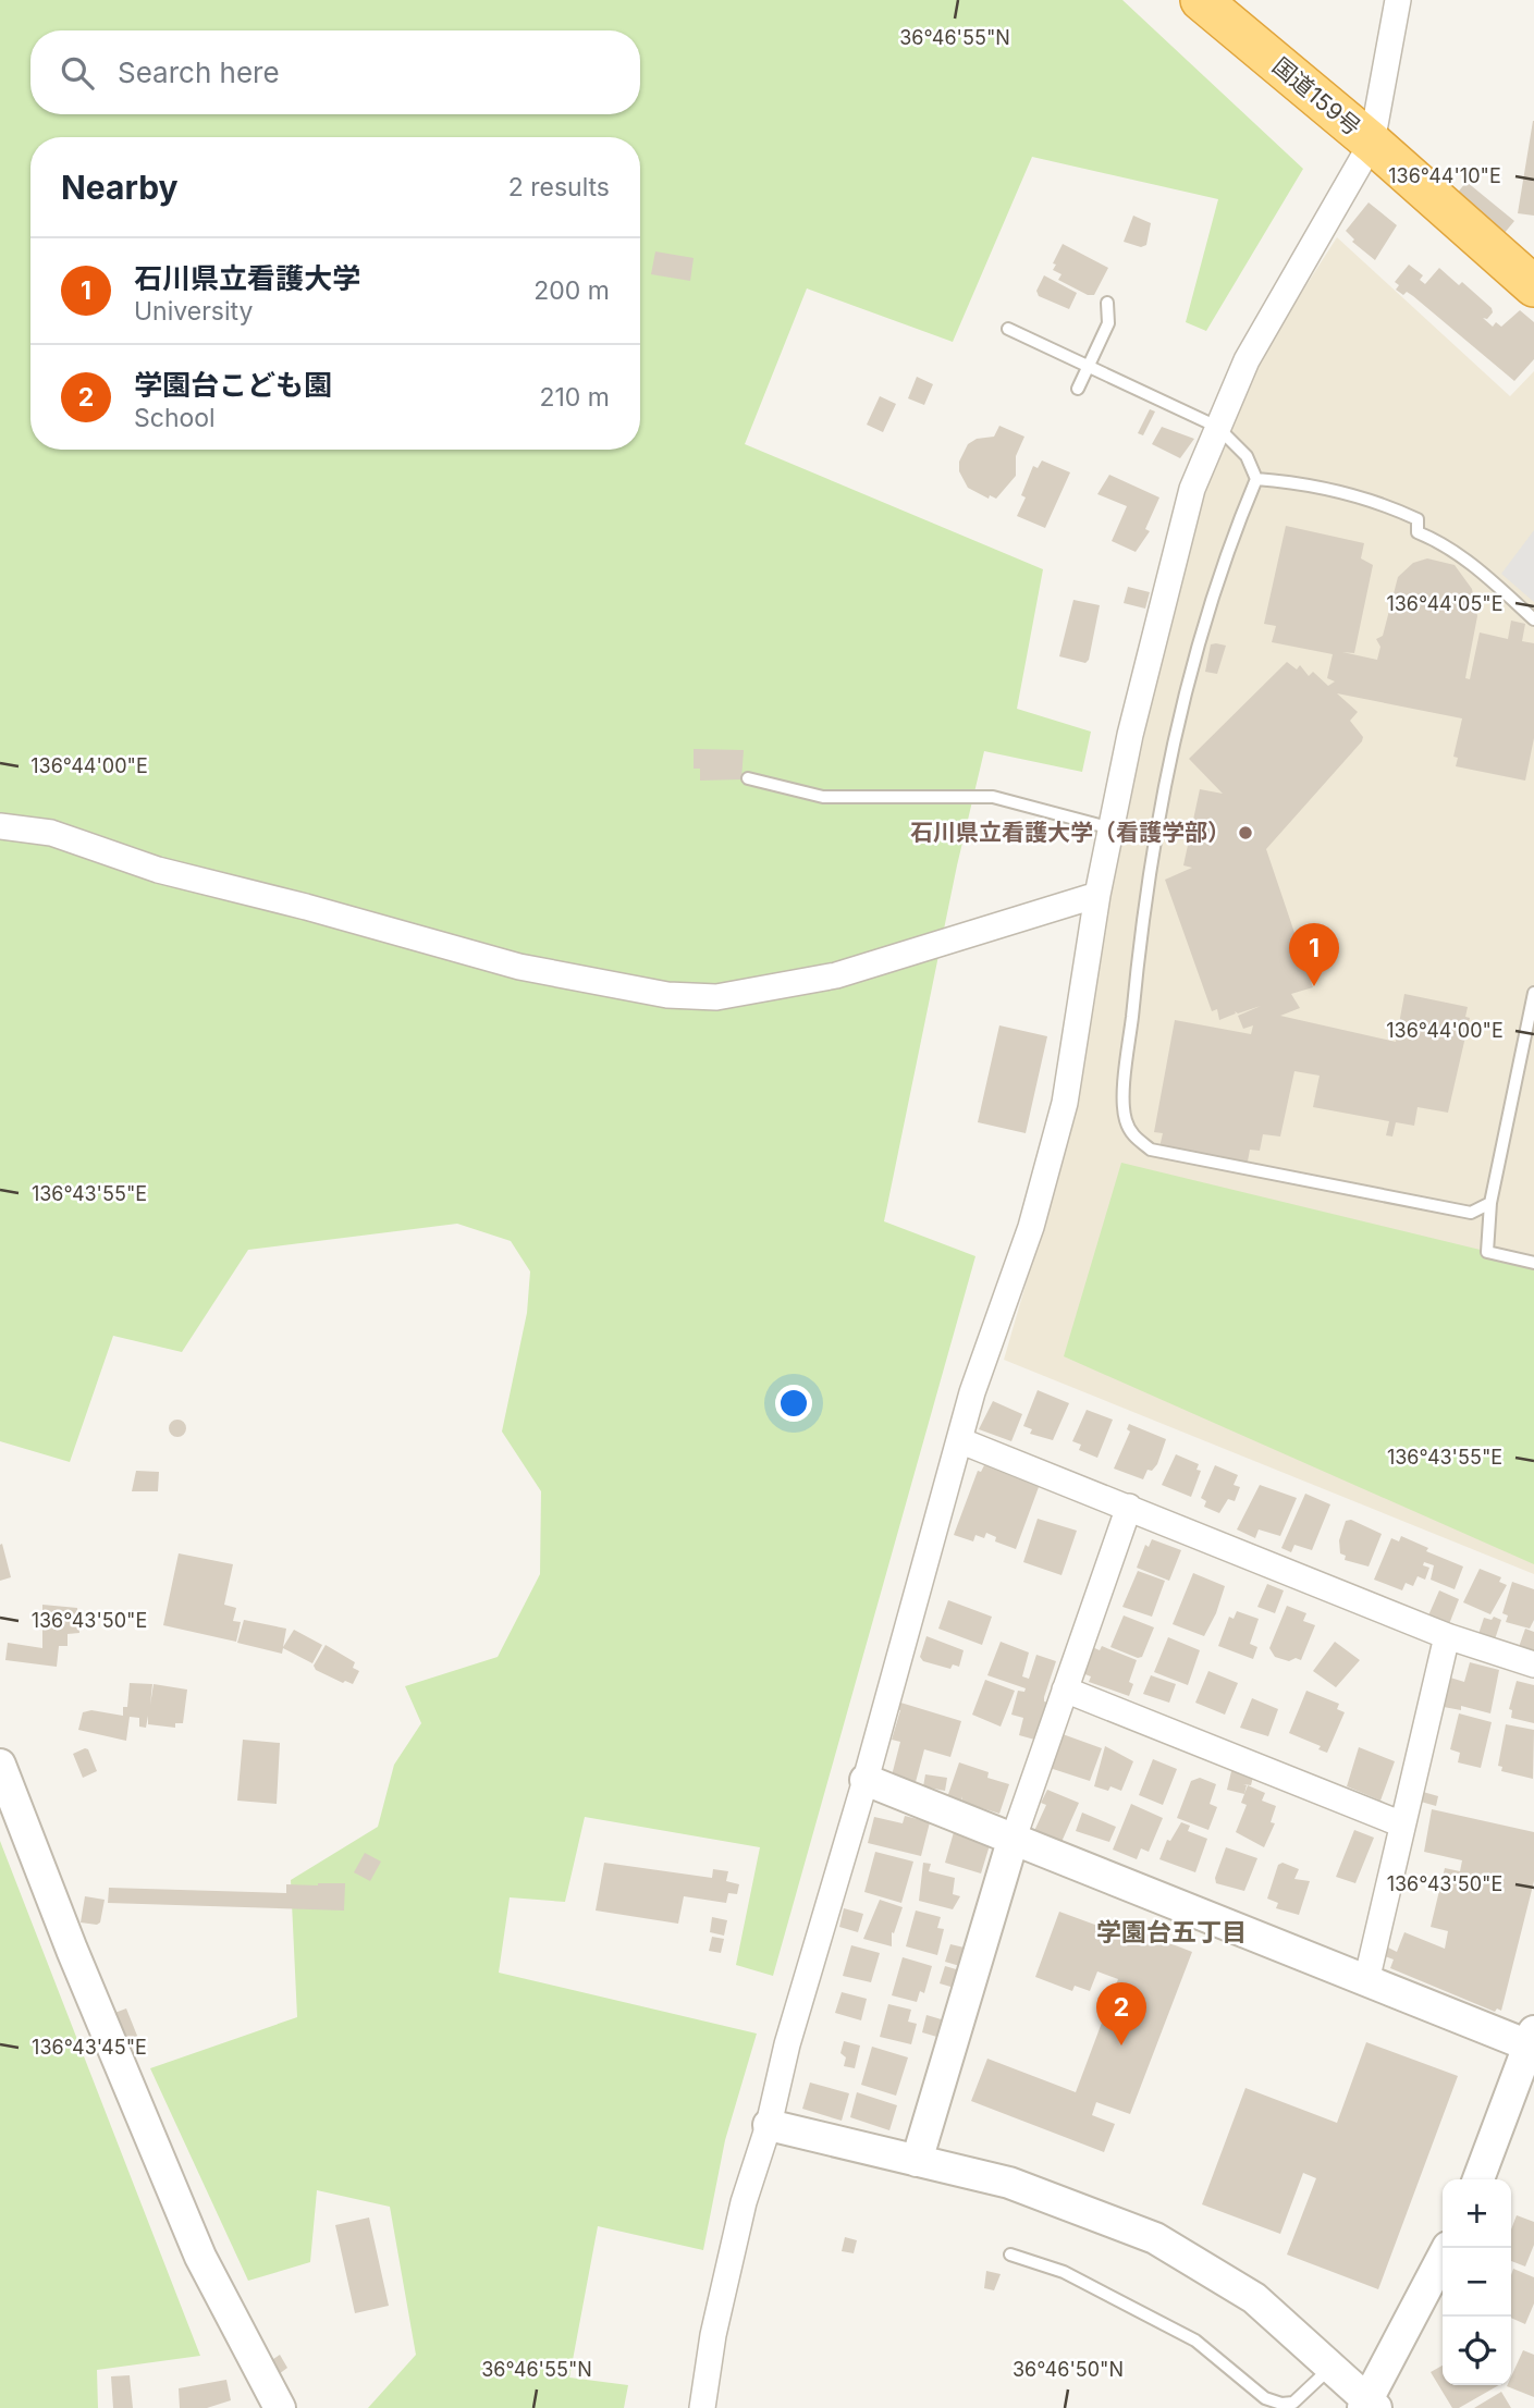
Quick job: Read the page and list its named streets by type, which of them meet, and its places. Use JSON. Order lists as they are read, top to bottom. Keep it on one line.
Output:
{"streets":{"highway":["国道159号"]},"districts":["学園台五丁目"],"places":["石川県立看護大学（看護学部）"],"page":{"search":"Search here","heading":["Nearby","2 results"],"list":[{"mark":"1","name":"石川県立看護大学","note":"University","value":"200 m"},{"mark":"2","name":"学園台こども園","note":"School","value":"210 m"}],"pins":["1","2"],"map_buttons":["+","−"]},"coordinates":["36°46'55\"N","136°44'10\"E","136°44'05\"E","136°44'00\"E","136°43'55\"E","136°43'50\"E","136°43'45\"E","36°46'50\"N"]}
